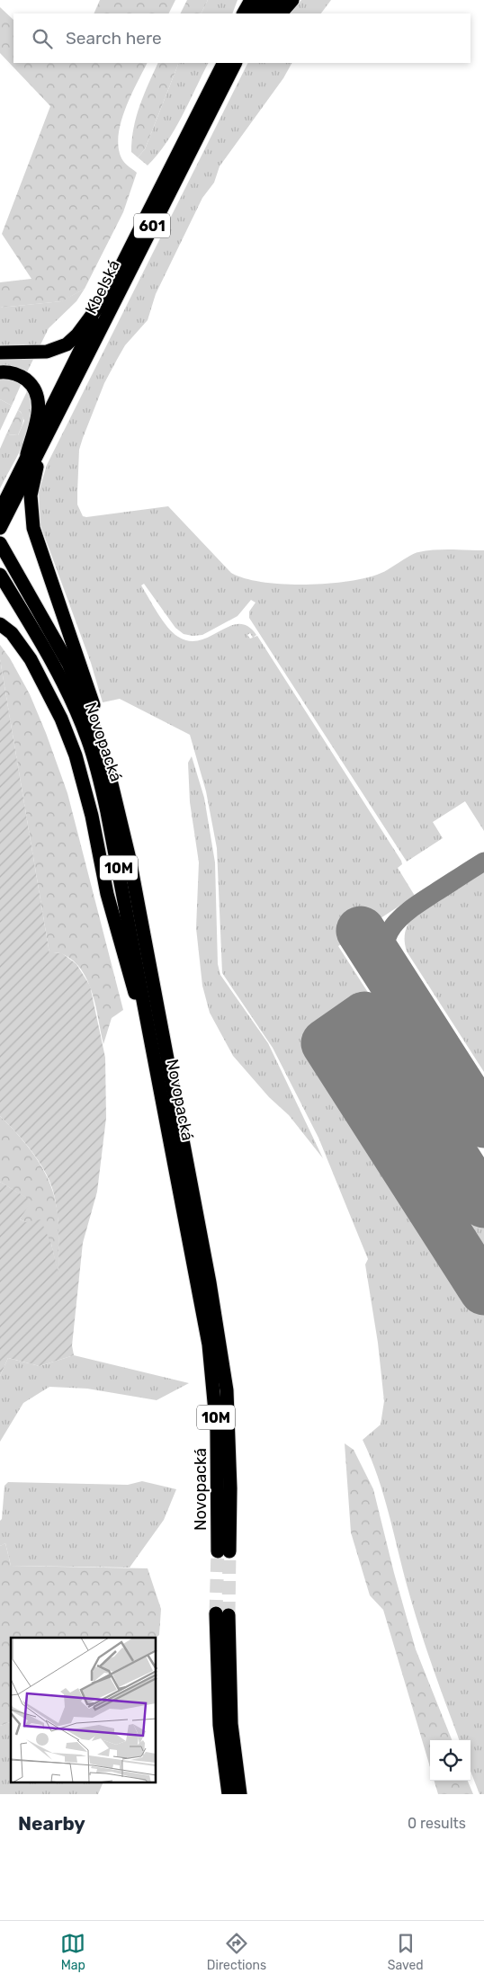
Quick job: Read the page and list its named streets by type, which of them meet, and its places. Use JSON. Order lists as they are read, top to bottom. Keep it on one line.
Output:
{"streets":{"highway":["601","Kbelská","Novopacká","10M"]},"crossings":[["Kbelská","10M"],["Novopacká","10M"]],"page":{"search":"Search here","heading":["Nearby","0 results"],"nav":["Map","Directions","Saved"]}}
